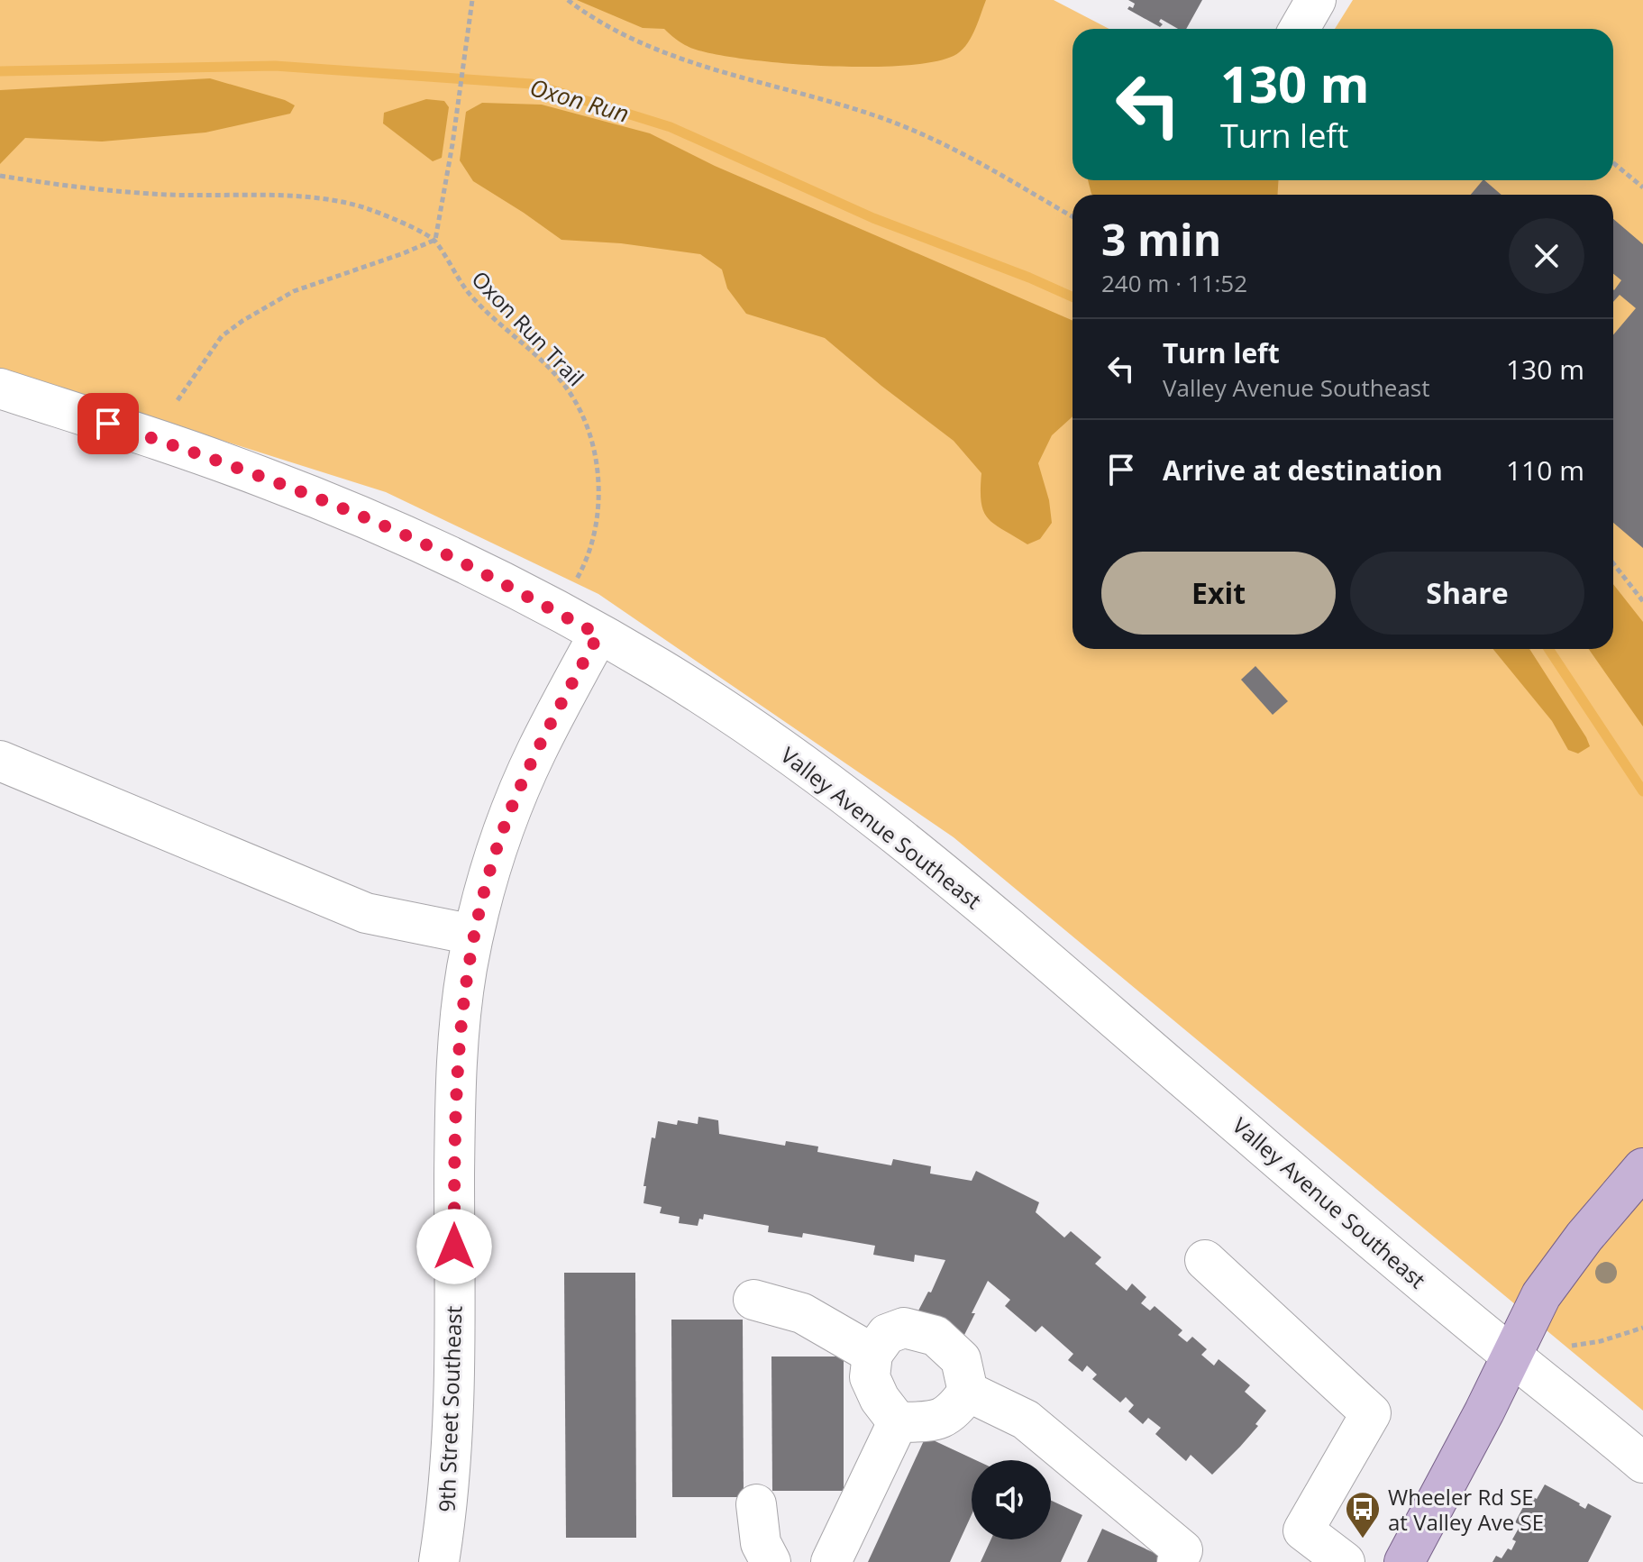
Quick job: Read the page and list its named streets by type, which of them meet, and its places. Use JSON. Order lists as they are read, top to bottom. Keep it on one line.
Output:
{"streets":{"street":["Valley Avenue Southeast","9th Street Southeast"],"path":["Oxon Run Trail"]},"crossings":[["Valley Avenue Southeast","9th Street Southeast"]],"water":["Oxon Run"],"places":{"bus stop":["Wheeler Rd SE at Valley Ave SE"]},"page":{"turn":["130 m","Turn left"],"heading":["3 min","240 m · 11:52"],"list":[{"name":"Turn left","note":"Valley Avenue Southeast","value":"130 m"},{"name":"Arrive at destination","value":"110 m"}],"buttons":["Exit","Share"]}}
